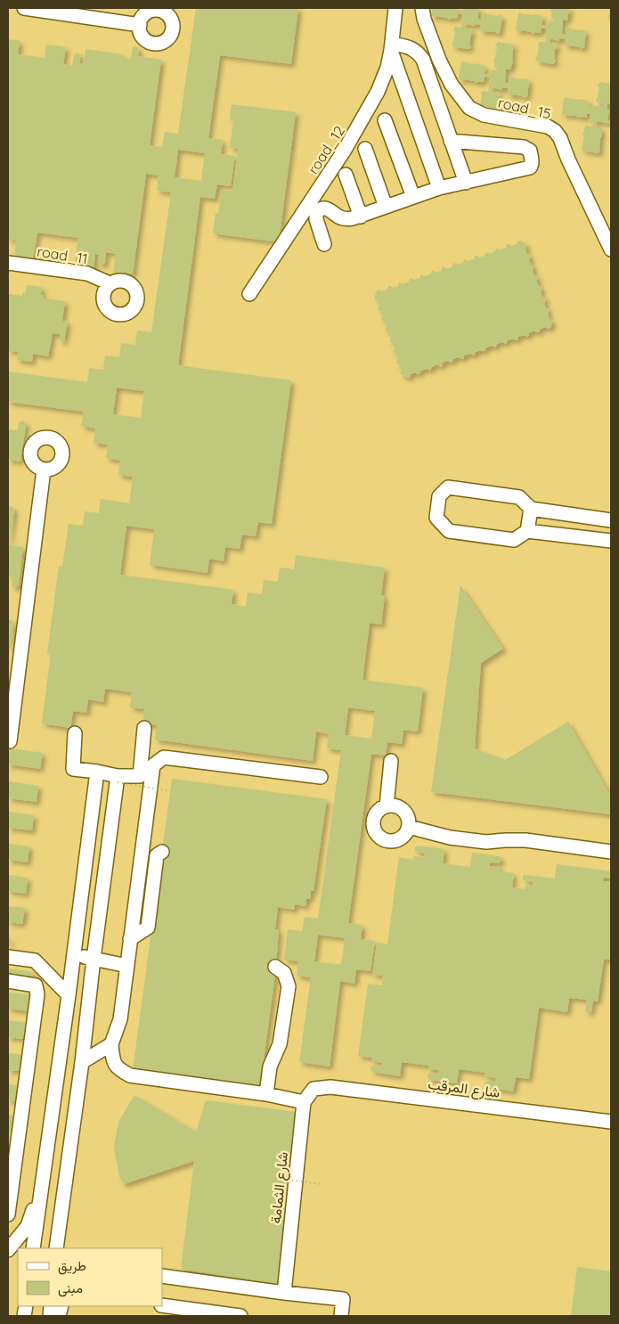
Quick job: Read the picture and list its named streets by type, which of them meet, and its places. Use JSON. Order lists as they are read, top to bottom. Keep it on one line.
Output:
{"streets":{"street":["road_15","road_12","road_11","شارع المرقب","شارع الثمامة"]},"crossings":[["شارع المرقب","شارع الثمامة"]],"legend":["طريق","مبنى"]}
